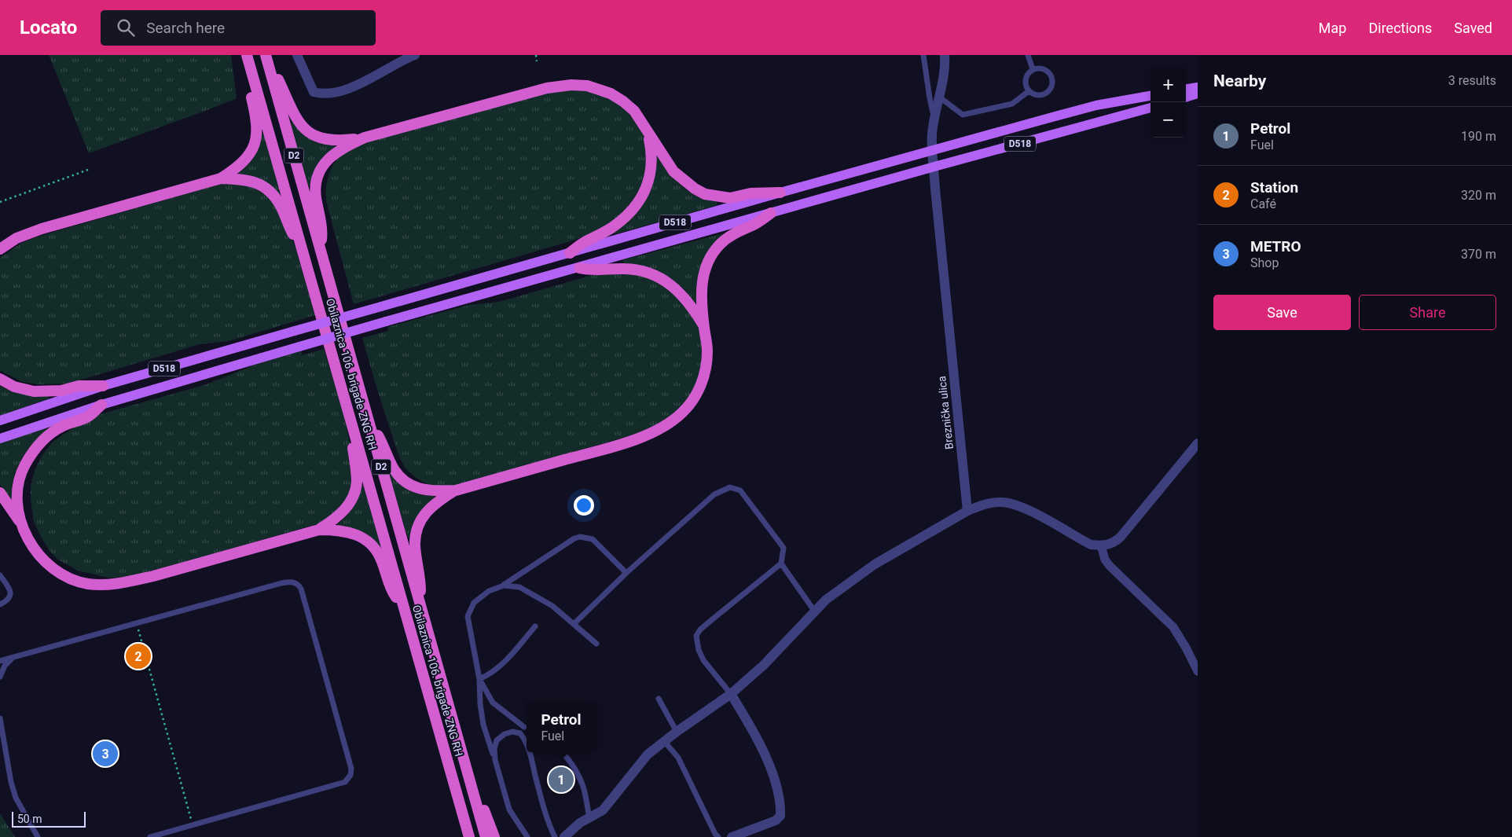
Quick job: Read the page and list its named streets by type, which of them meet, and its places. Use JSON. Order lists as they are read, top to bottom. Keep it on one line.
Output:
{"streets":{"highway":["D2","Obilaznica 106. brigade ZNG RH"],"main road":["D518"],"street":["Breznička ulica"]},"crossings":[["D518","Breznička ulica"]],"scale_bar":"50 m","page":{"header":"Locato","search":"Search here","nav":["Map","Directions","Saved"],"heading":["Nearby","3 results"],"map_buttons":["+","−"],"list":[{"mark":"1","name":"Petrol","note":"Fuel","value":"190 m"},{"mark":"2","name":"Station","note":"Café","value":"320 m"},{"mark":"3","name":"METRO","note":"Shop","value":"370 m"}],"buttons":["Save","Share"],"pins":["2","3","1"],"popup":["Petrol","Fuel"],"scale":"50 m"}}
